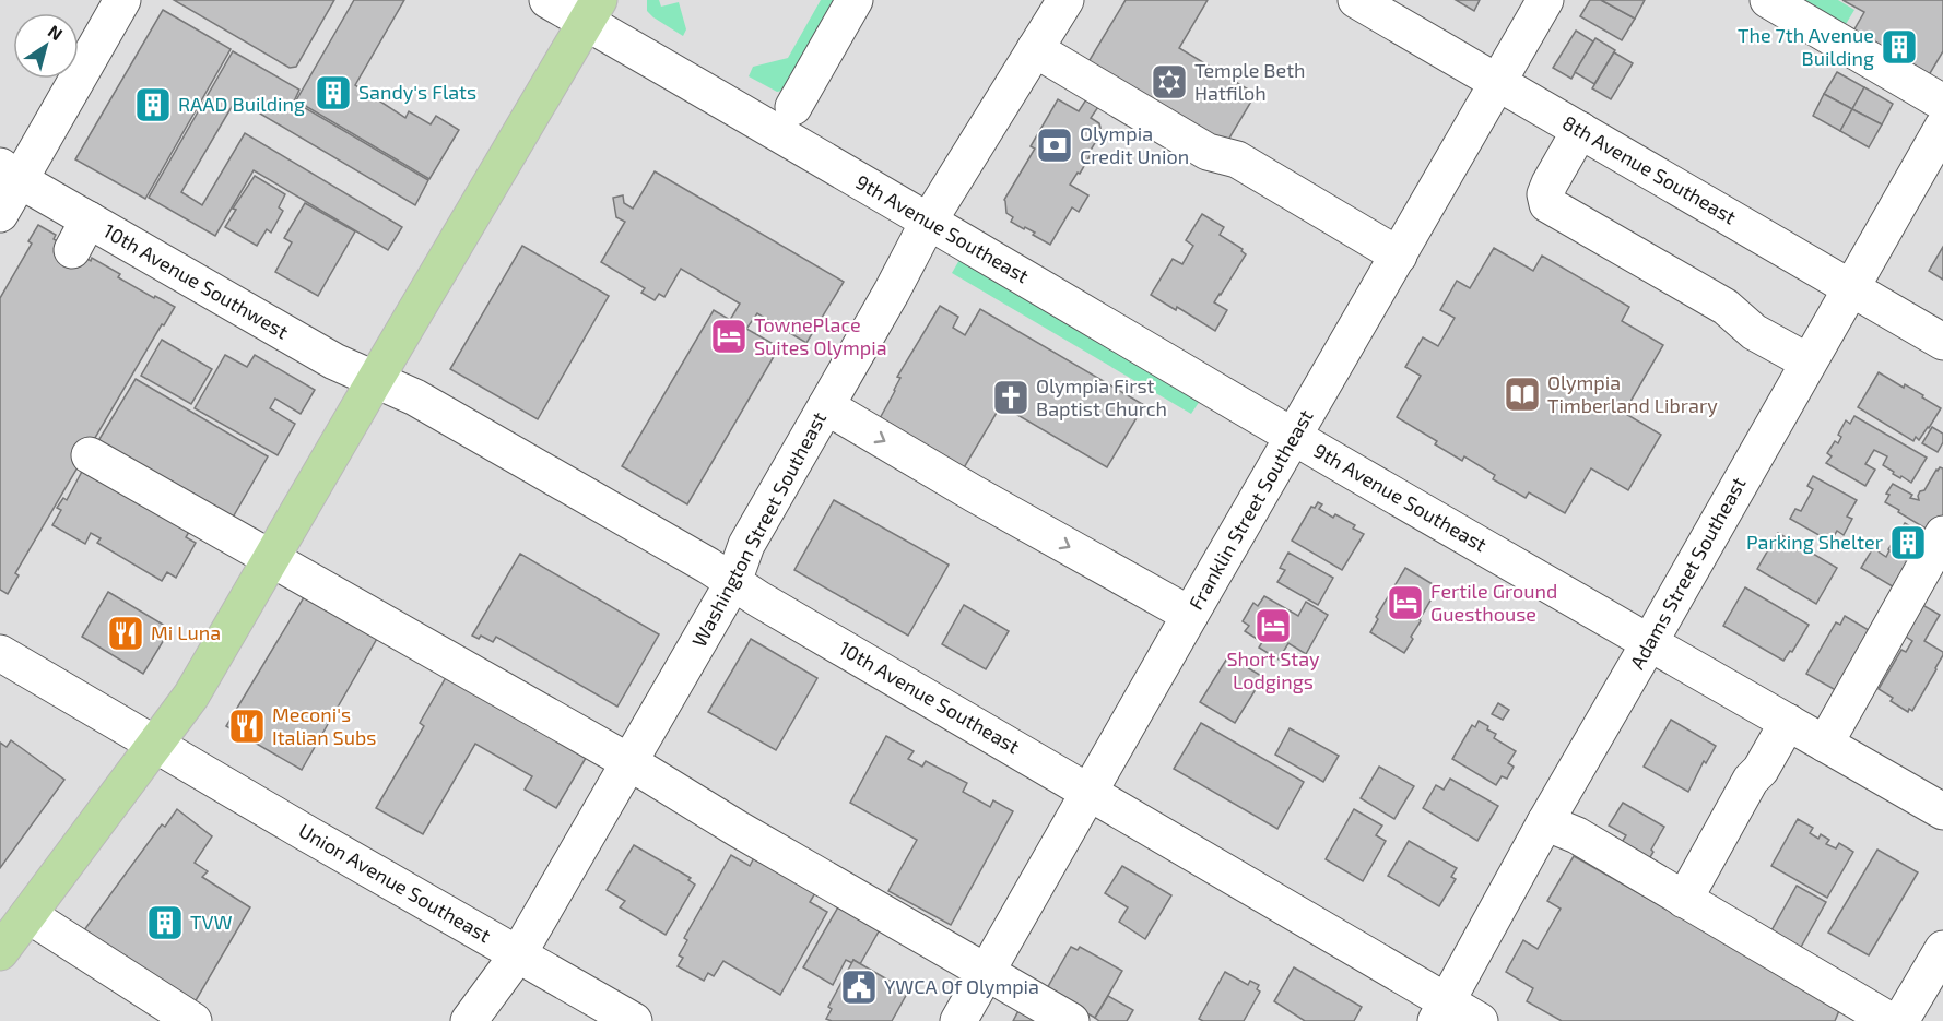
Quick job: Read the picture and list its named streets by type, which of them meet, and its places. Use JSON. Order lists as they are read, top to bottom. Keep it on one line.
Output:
{"streets":{"street":["8th Avenue Southeast","9th Avenue Southeast","10th Avenue Southwest","Franklin Street Southeast","Washington Street Southeast","Adams Street Southeast","10th Avenue Southeast","Union Avenue Southeast"]},"crossings":[["8th Avenue Southeast","Franklin Street Southeast"],["8th Avenue Southeast","Adams Street Southeast"],["9th Avenue Southeast","Franklin Street Southeast"],["9th Avenue Southeast","Washington Street Southeast"],["9th Avenue Southeast","Adams Street Southeast"],["10th Avenue Southwest","10th Avenue Southeast"],["Franklin Street Southeast","10th Avenue Southeast"],["Washington Street Southeast","10th Avenue Southeast"],["Washington Street Southeast","Union Avenue Southeast"],["Adams Street Southeast","10th Avenue Southeast"]],"places":{"building":["The 7th Avenue Building","Sandy's Flats","RAAD Building","Parking Shelter","TVW"],"synagogue":["Temple Beth Hatfiloh"],"bank":["Olympia Credit Union"],"hotel":["TownePlace Suites Olympia","Fertile Ground Guesthouse","Short Stay Lodgings"],"library":["Olympia Timberland Library"],"church":["Olympia First Baptist Church"],"restaurant":["Mi Luna","Meconi's Italian Subs"],"public building":["YWCA Of Olympia"]},"north":"top right"}
